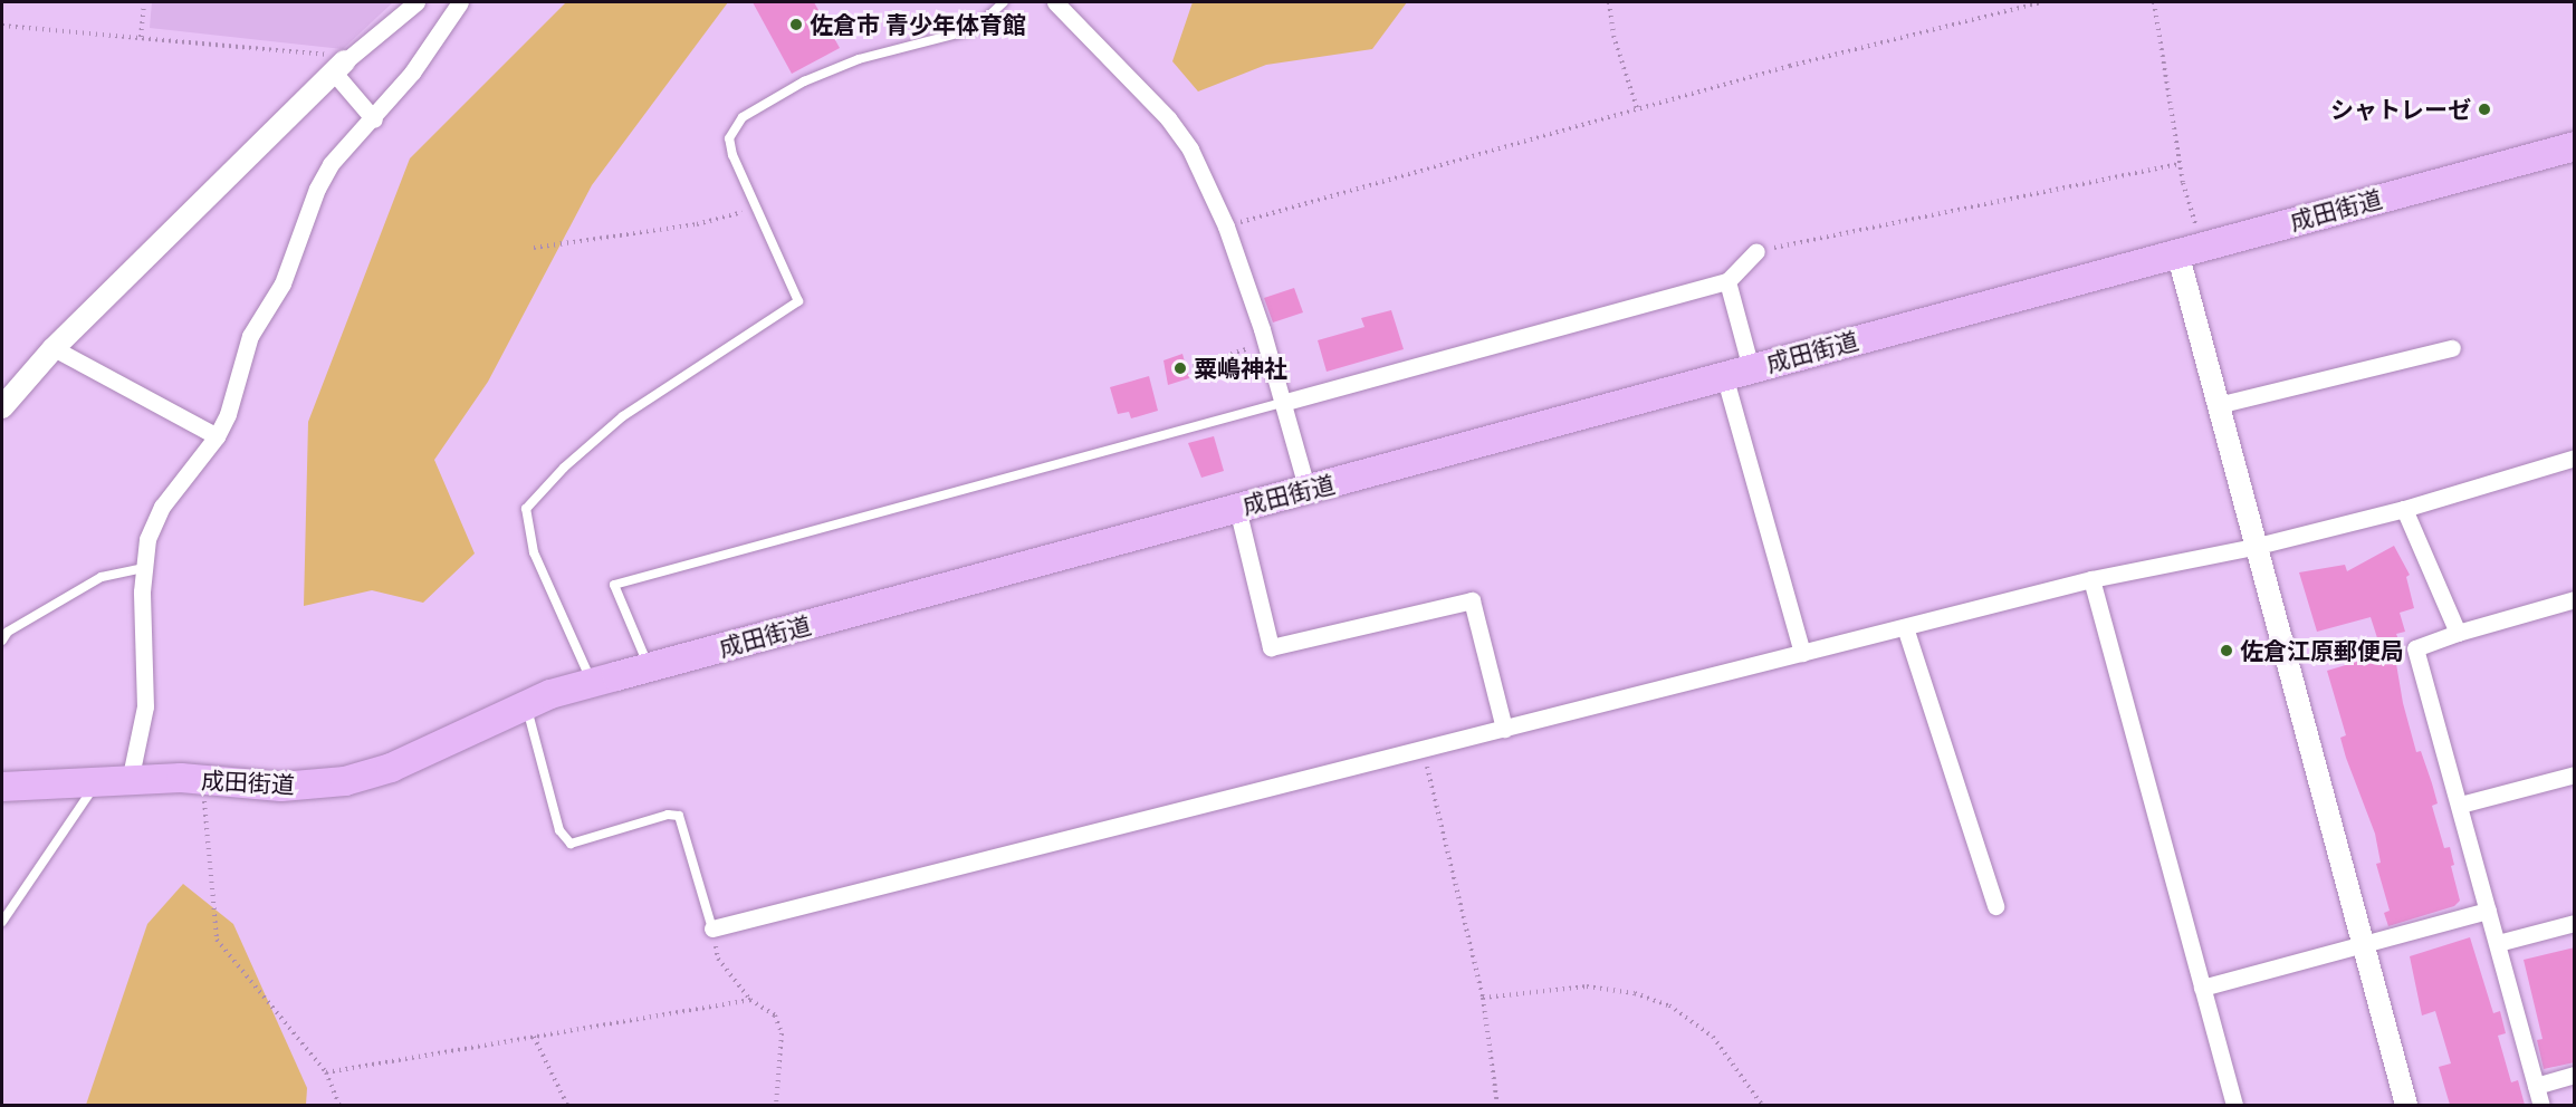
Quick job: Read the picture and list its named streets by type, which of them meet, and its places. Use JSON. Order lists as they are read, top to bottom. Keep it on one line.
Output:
{"streets":{"highway":["成田街道"]},"places":["佐倉市 青少年体育館","シャトレーゼ","粟嶋神社","佐倉江原郵便局"]}
